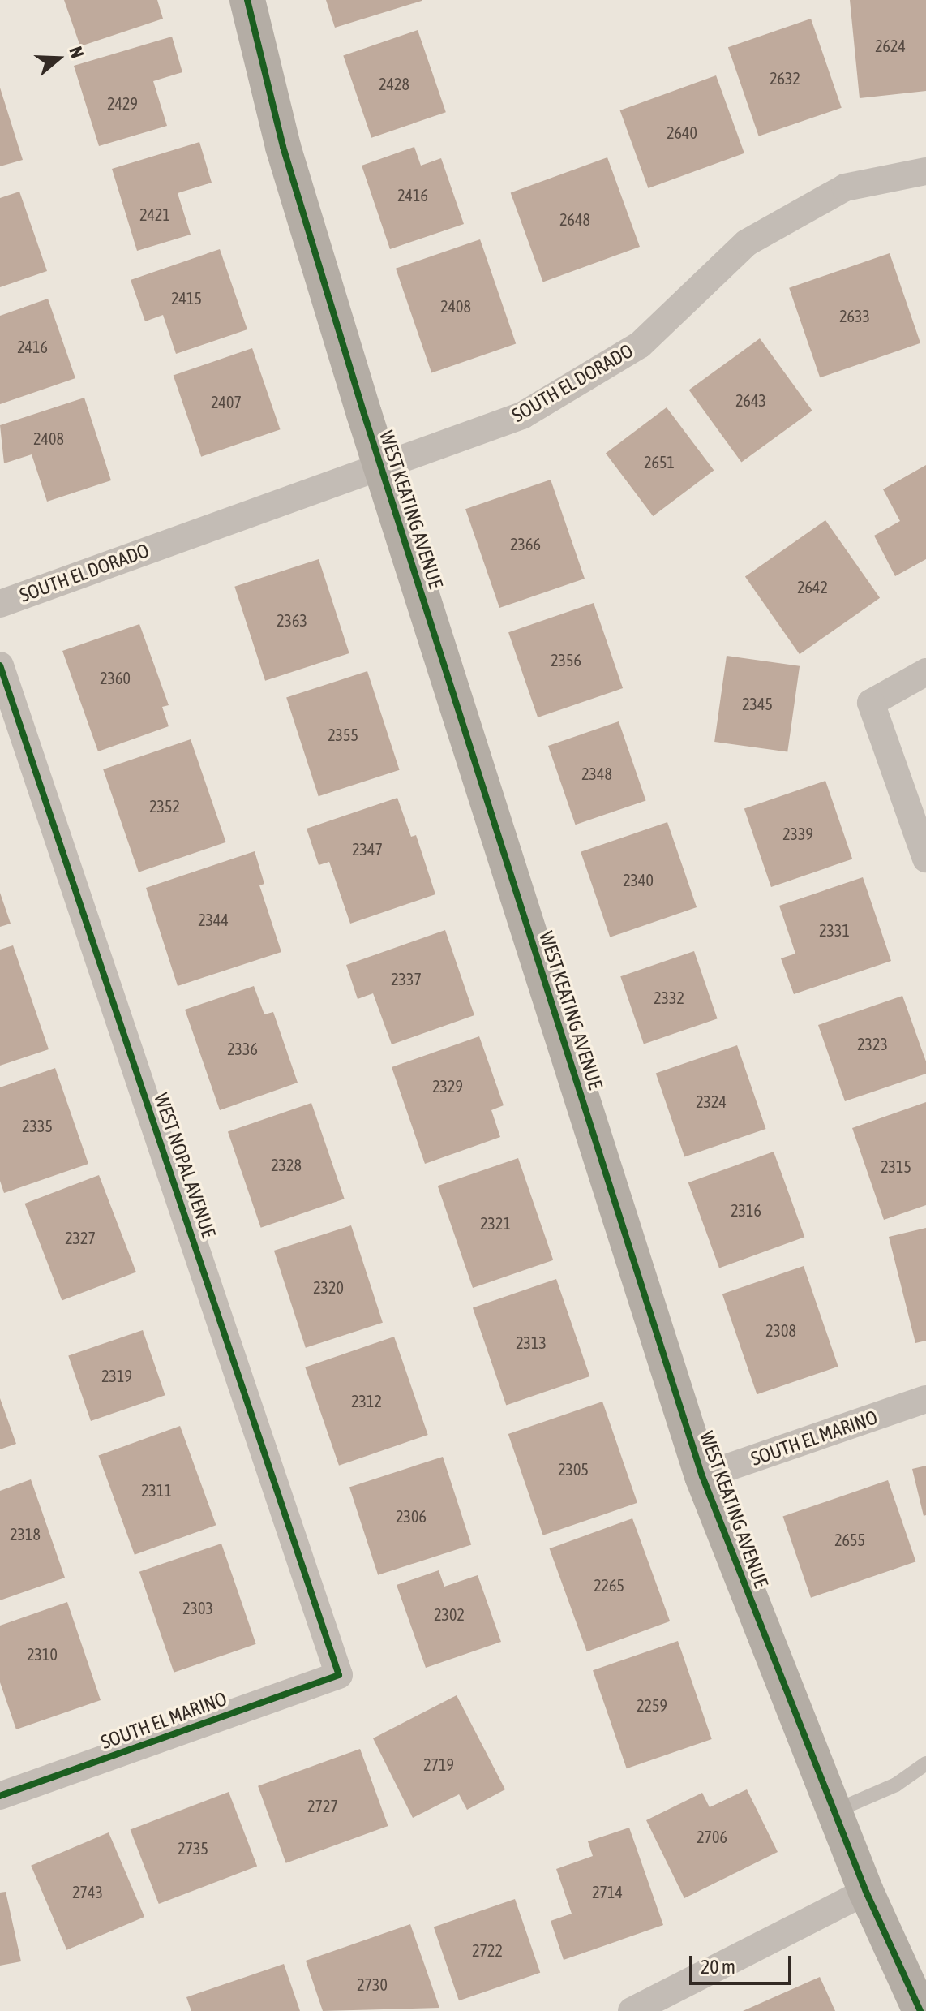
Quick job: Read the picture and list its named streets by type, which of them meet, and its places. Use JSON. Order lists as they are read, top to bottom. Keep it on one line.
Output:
{"streets":{"street":["SOUTH EL DORADO","WEST KEATING AVENUE","WEST NOPAL AVENUE","SOUTH EL MARINO"]},"crossings":[["SOUTH EL DORADO","WEST KEATING AVENUE"],["WEST KEATING AVENUE","SOUTH EL MARINO"],["WEST NOPAL AVENUE","SOUTH EL MARINO"]],"house_numbers":["2624","2632","2428","2429","2640","2416","2421","2648","2415","2408","2633","2416","2643","2407","2408","2651","2366","2642","2363","2356","2360","2345","2355","2348","2352","2339","2347","2340","2344","2331","2337","2332","2323","2336","2329","2324","2335","2328","2315","2316","2321","2327","2320","2308","2313","2319","2312","2305","2311","2306","2318","2655","2265","2303","2302","2310","2259","2719","2727","2706","2735","2743","2714","2722","2730"],"scale_bar":"20 m","north":"right"}
